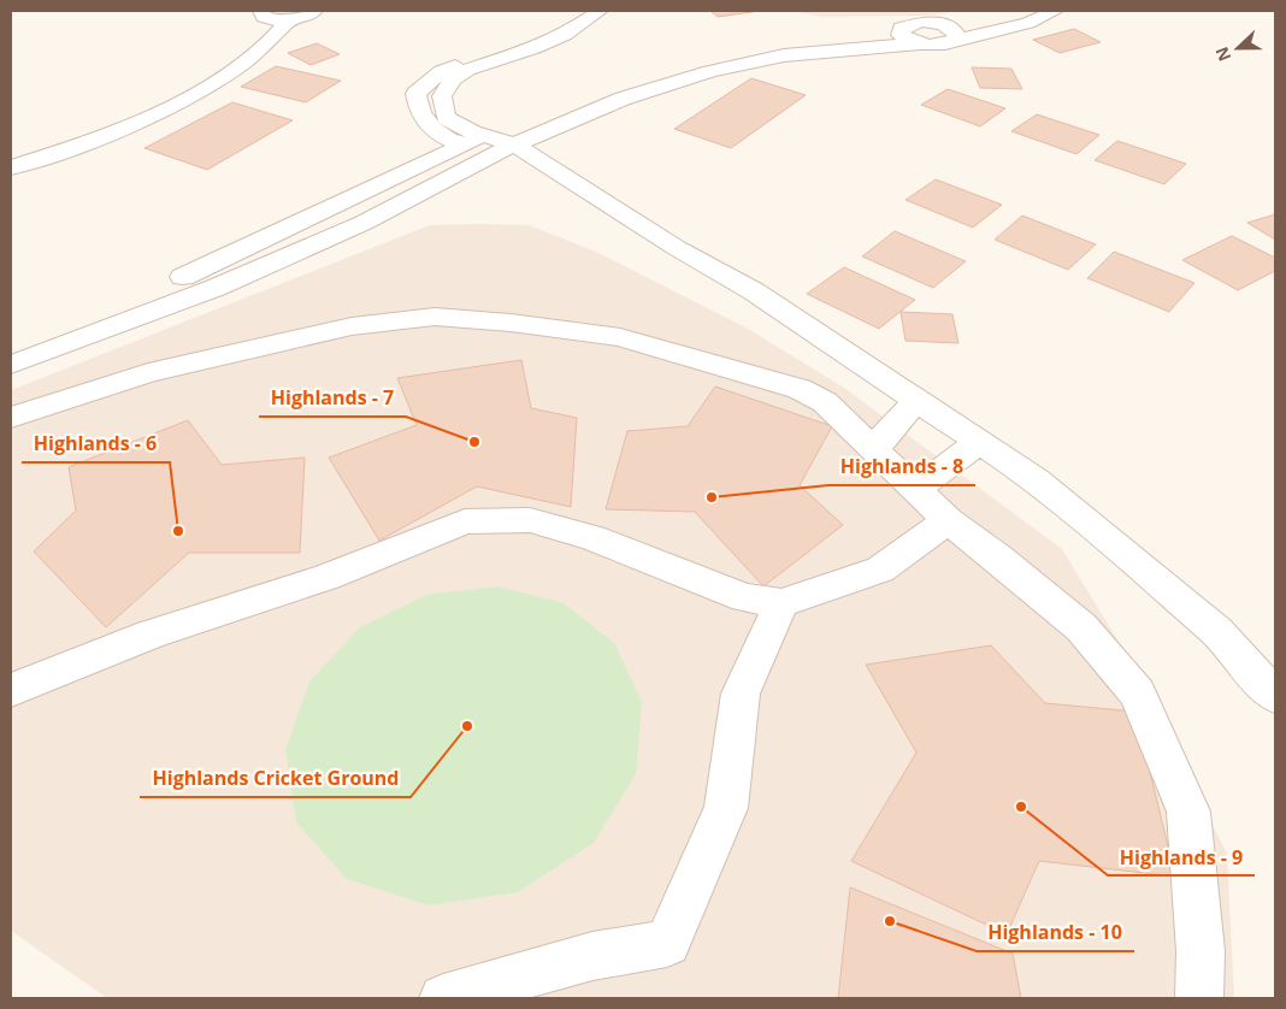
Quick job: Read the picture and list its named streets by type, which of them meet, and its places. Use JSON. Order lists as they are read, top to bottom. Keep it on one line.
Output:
{"places":["Highlands - 7","Highlands - 8","Highlands - 6","Highlands Cricket Ground","Highlands - 9","Highlands - 10"],"north":"left"}
